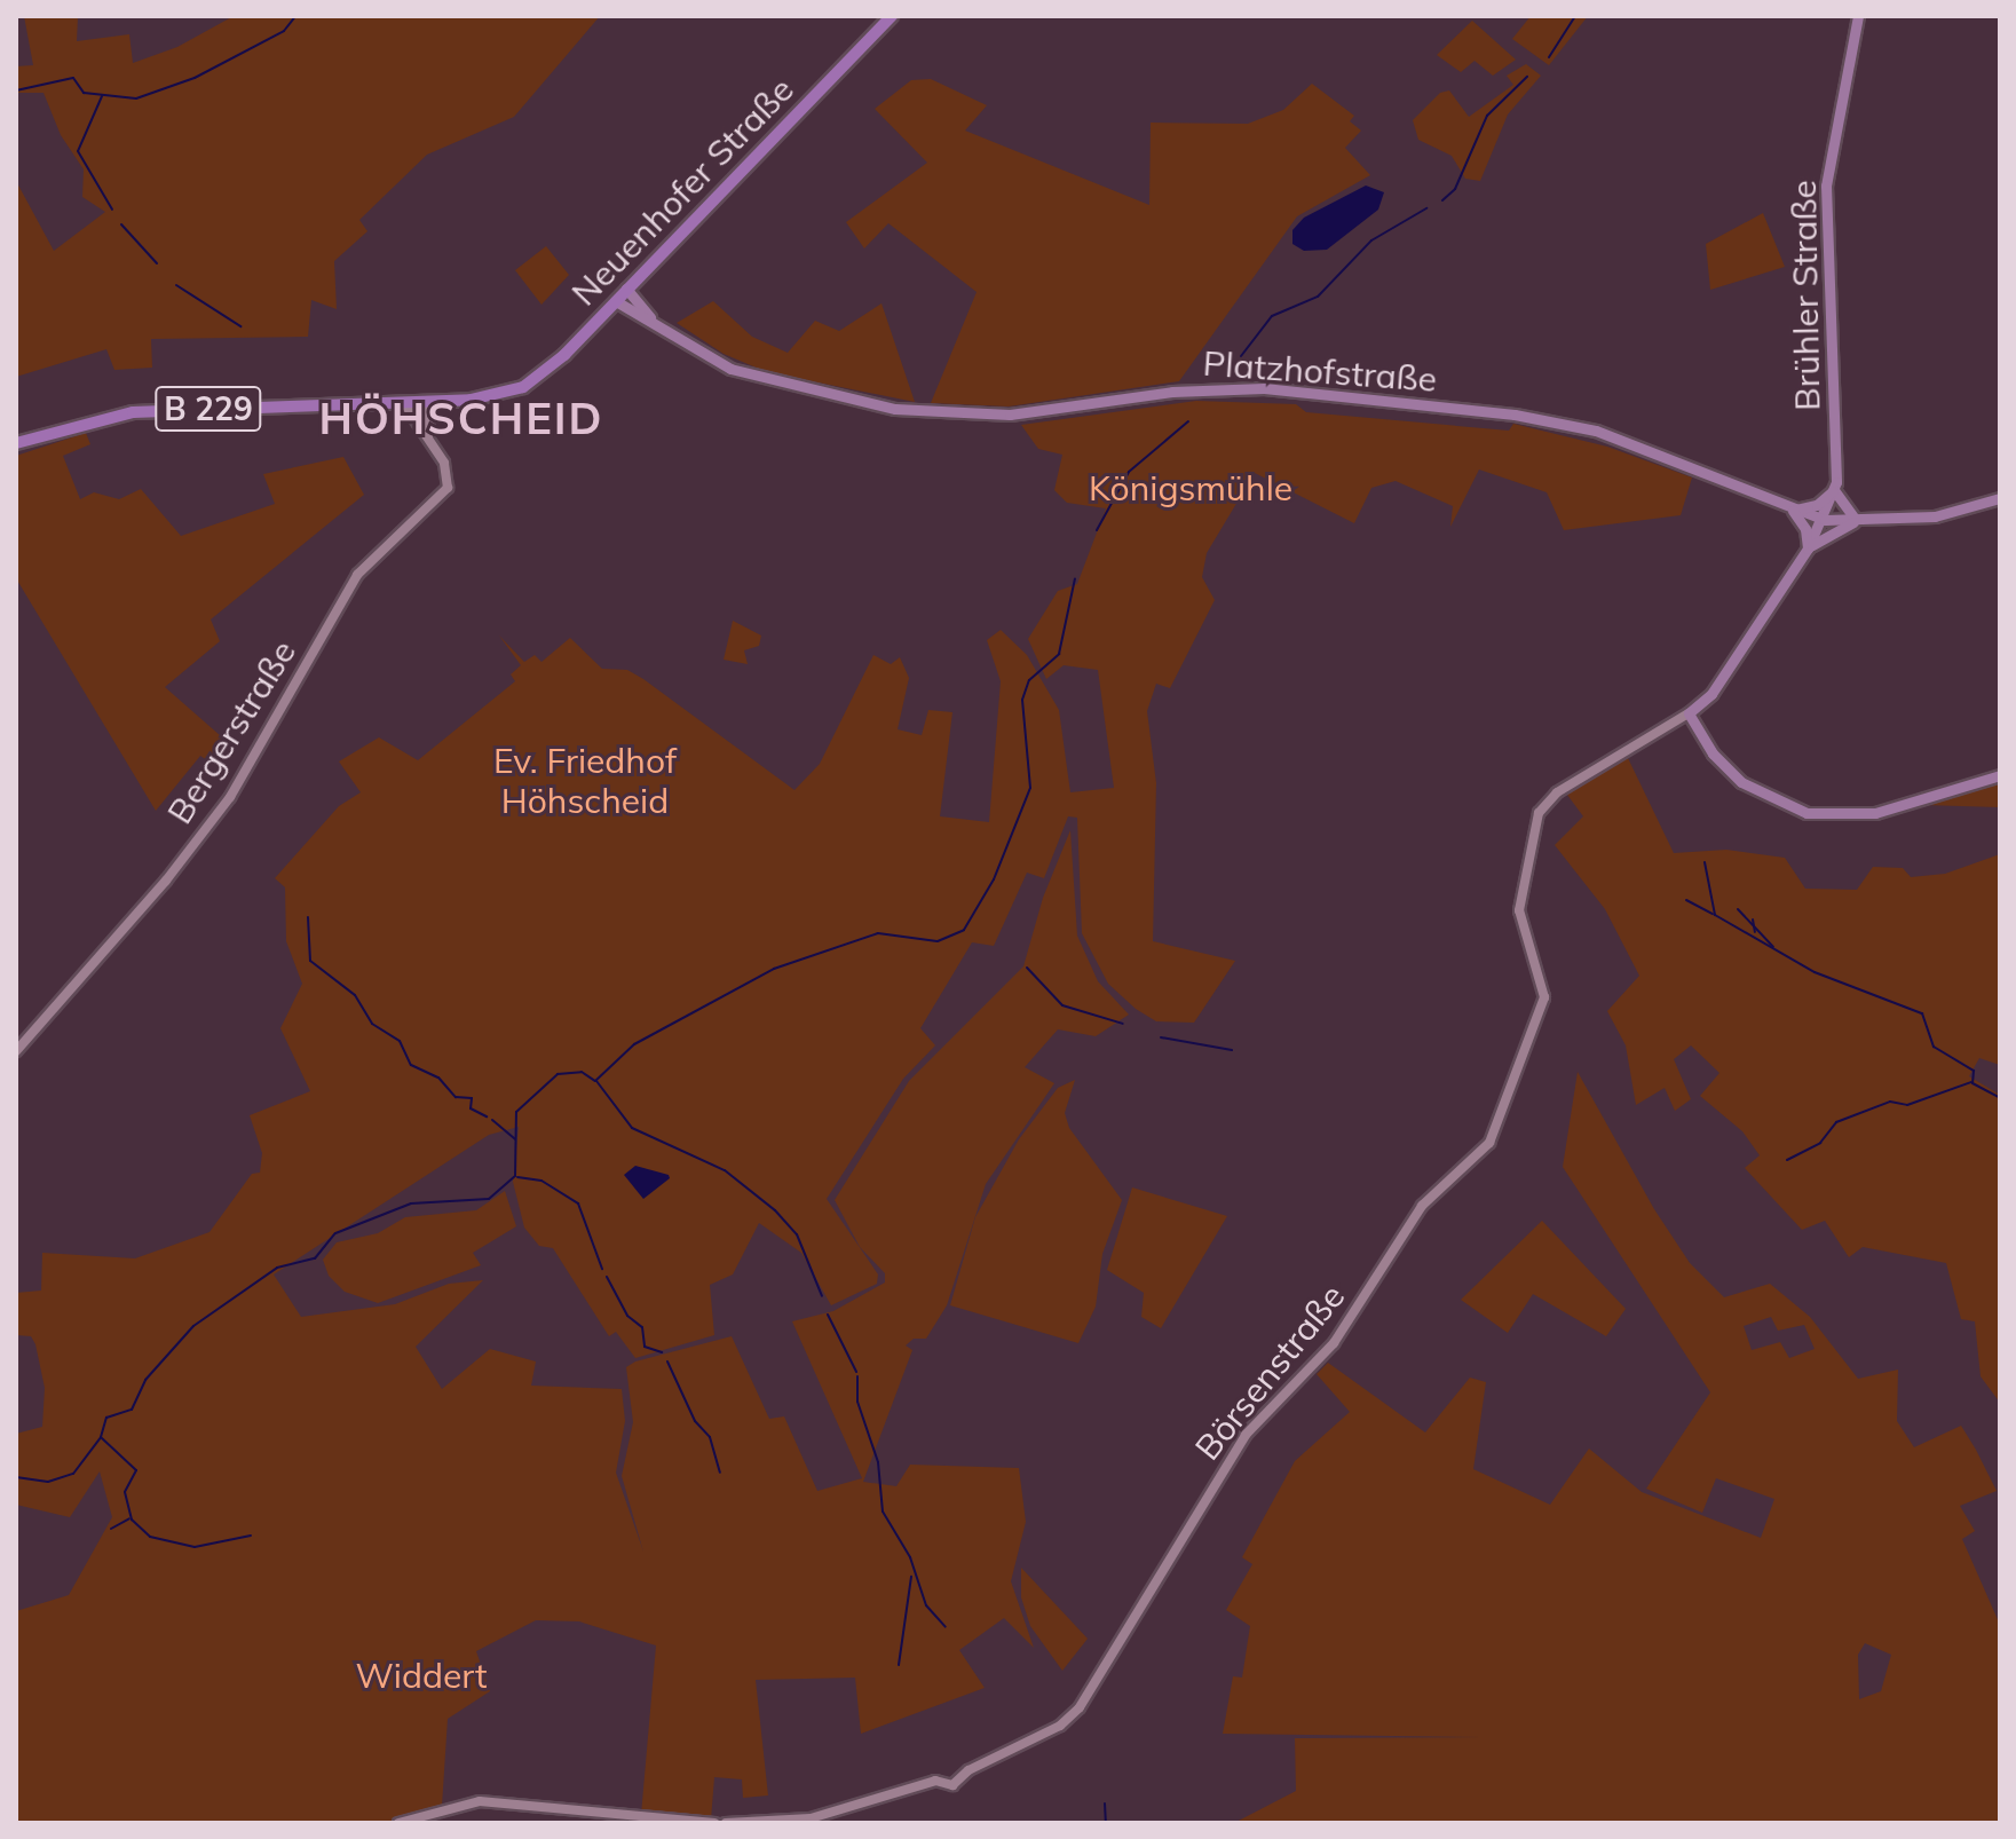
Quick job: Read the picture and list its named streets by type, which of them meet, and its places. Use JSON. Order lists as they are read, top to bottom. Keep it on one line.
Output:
{"streets":{"main road":["Neuenhofer Straße","Brühler Straße","Platzhofstraße","B 229"],"street":["Bergerstraße","Börsenstraße"]},"crossings":[["Neuenhofer Straße","Platzhofstraße"],["Neuenhofer Straße","B 229"],["Brühler Straße","Platzhofstraße"],["Brühler Straße","Börsenstraße"]],"districts":["HÖHSCHEID"],"parks":["Königsmühle","Ev. Friedhof Höhscheid","Widdert"]}
